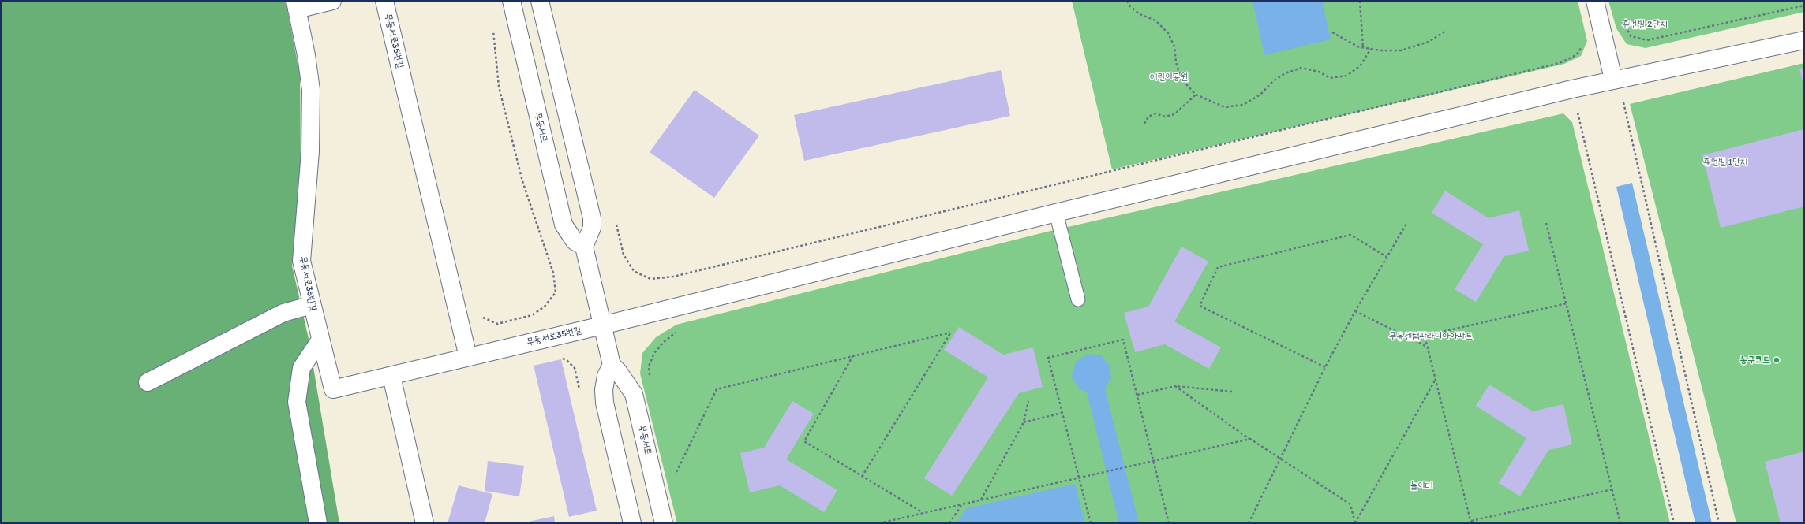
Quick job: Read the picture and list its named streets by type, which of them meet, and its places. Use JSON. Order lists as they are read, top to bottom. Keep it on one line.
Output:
{"streets":{"street":["무동서로35번길","무동서로"]},"crossings":[["무동서로35번길","무동서로"]],"parks":["휴먼빌 2단지","어린이공원","휴먼빌 1단지","무동센텀파라디아아파트","놀이터"],"places":["농구코트"]}
